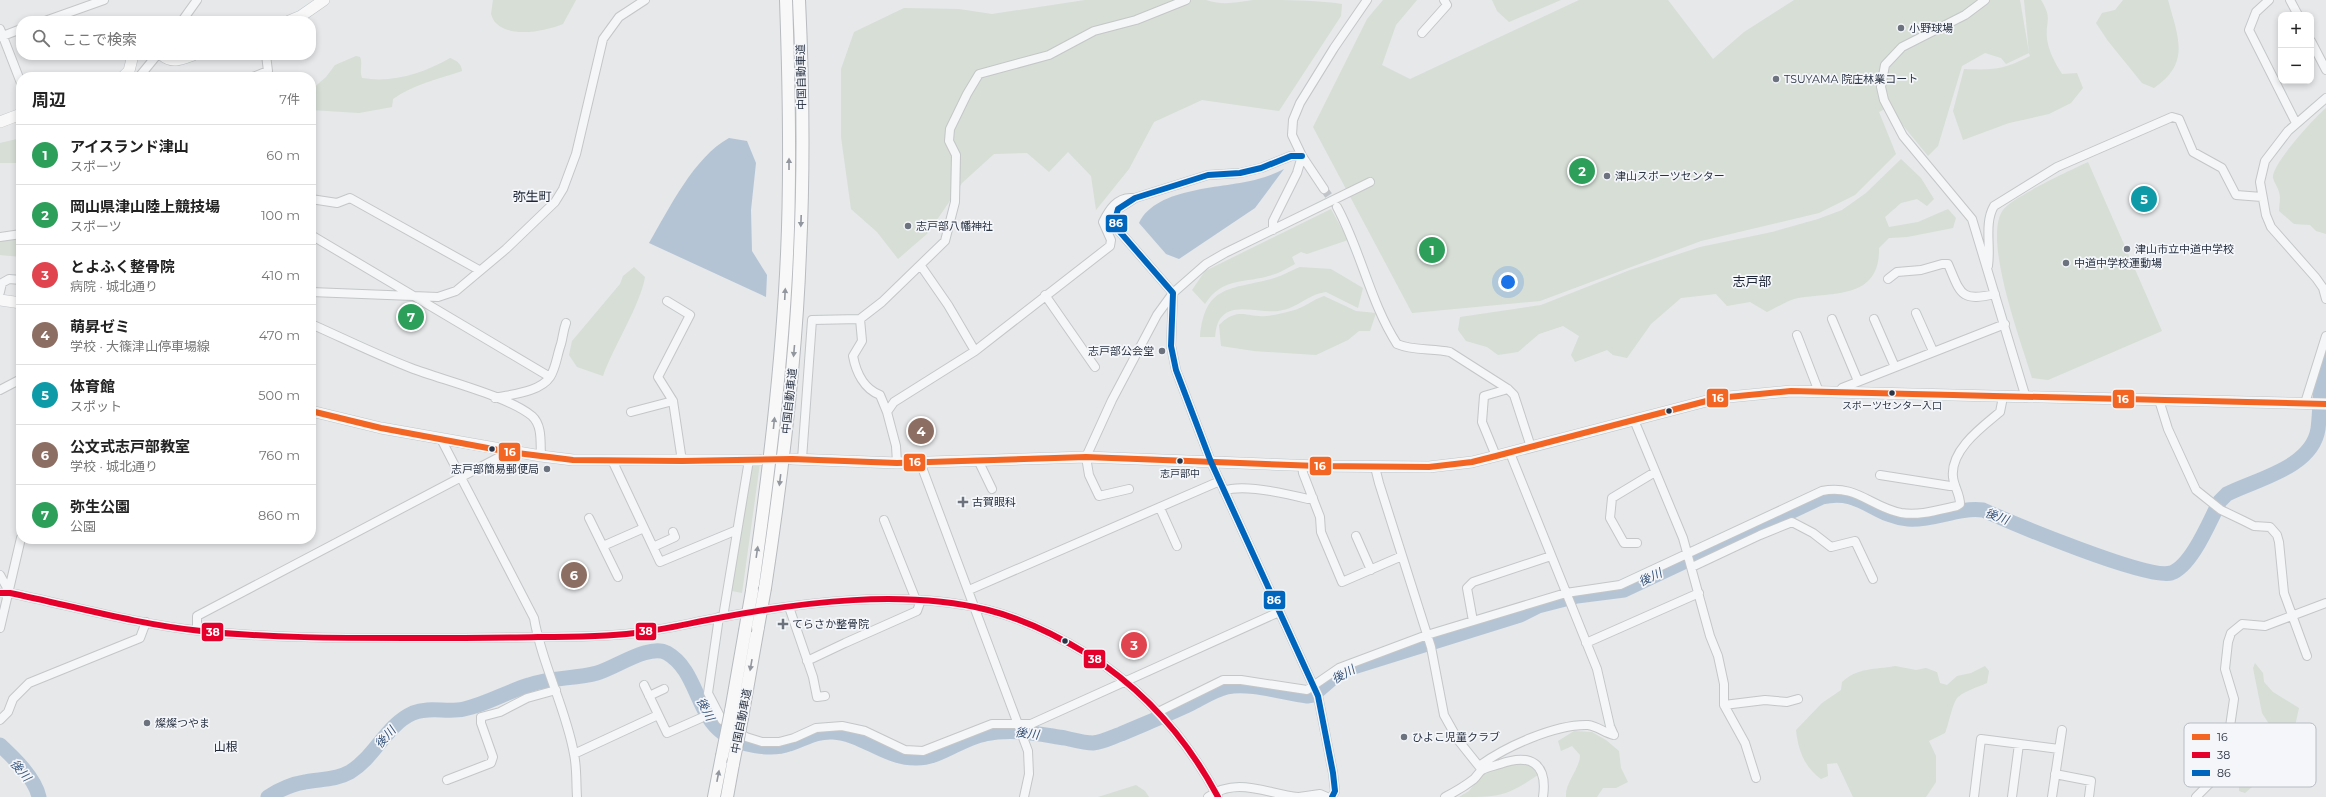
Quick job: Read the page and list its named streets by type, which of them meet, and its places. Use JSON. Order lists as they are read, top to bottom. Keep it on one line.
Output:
{"streets":{"highway":["中国自動車道"]},"districts":["弥生町","志戸部","山根"],"water":["後川"],"places":{"other":["小野球場","TSUYAMA 院庄林業コート","津山スポーツセンター","志戸部八幡神社","津山市立中道中学校","中道中学校運動場","志戸部公会堂","スポーツセンター入口","志戸部中","志戸部簡易郵便局","燦燦つやま","ひよこ児童クラブ"],"health":["古賀眼科","てらさか整骨院"]},"lines":["transit line 86","transit line 16","transit line 38"],"legend":["16","38","86"],"page":{"map_buttons":["+","−"],"search":"ここで検索","heading":["周辺","7件"],"list":[{"mark":"1","name":"アイスランド津山","note":"スポーツ","value":"60 m"},{"mark":"2","name":"岡山県津山陸上競技場","note":"スポーツ","value":"100 m"},{"mark":"3","name":"とよふく整骨院","note":"病院 · 城北通り","value":"410 m"},{"mark":"4","name":"萌昇ゼミ","note":"学校 · 大篠津山停車場線","value":"470 m"},{"mark":"5","name":"体育館","note":"スポット","value":"500 m"},{"mark":"6","name":"公文式志戸部教室","note":"学校 · 城北通り","value":"760 m"},{"mark":"7","name":"弥生公園","note":"公園","value":"860 m"}],"pins":["2","5","1","7","4","6","3"]}}
